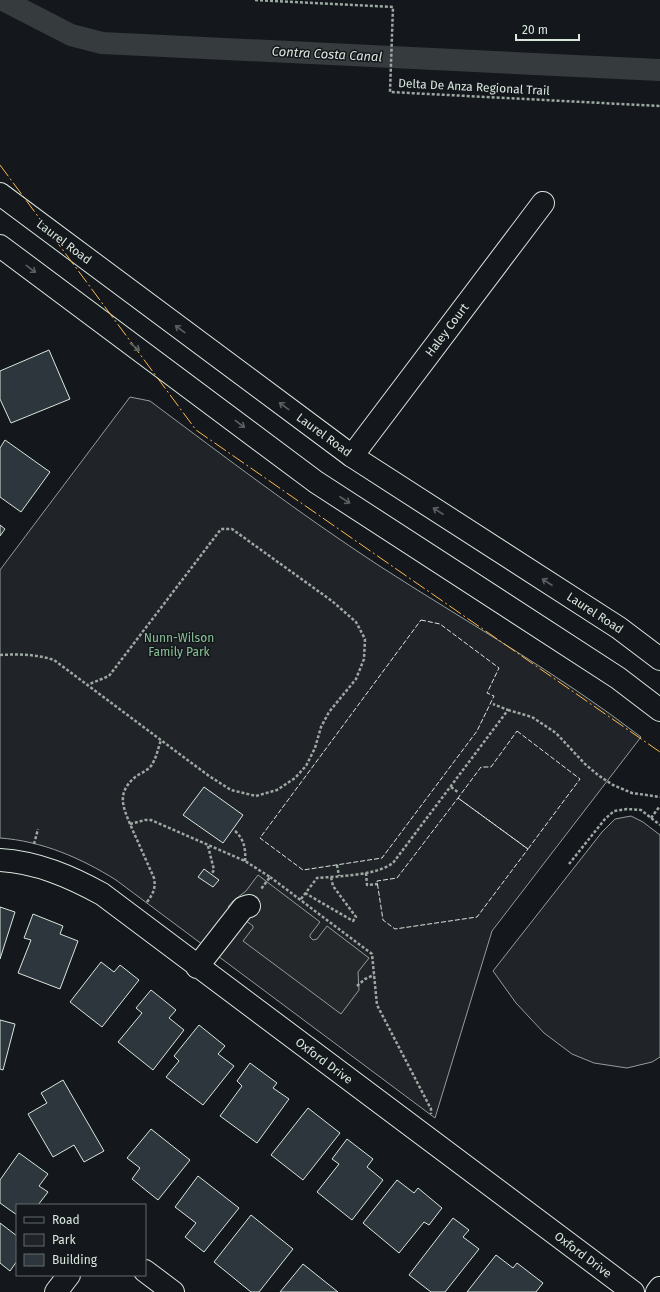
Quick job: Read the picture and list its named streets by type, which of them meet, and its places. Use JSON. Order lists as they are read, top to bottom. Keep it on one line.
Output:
{"streets":{"main road":["Laurel Road","Haley Court","Oxford Drive"],"path":["Delta De Anza Regional Trail"]},"crossings":[["Laurel Road","Haley Court"]],"water":["Contra Costa Canal"],"parks":["Nunn-Wilson Family Park"],"legend":["Road","Park","Building"],"scale_bar":"20 m"}
